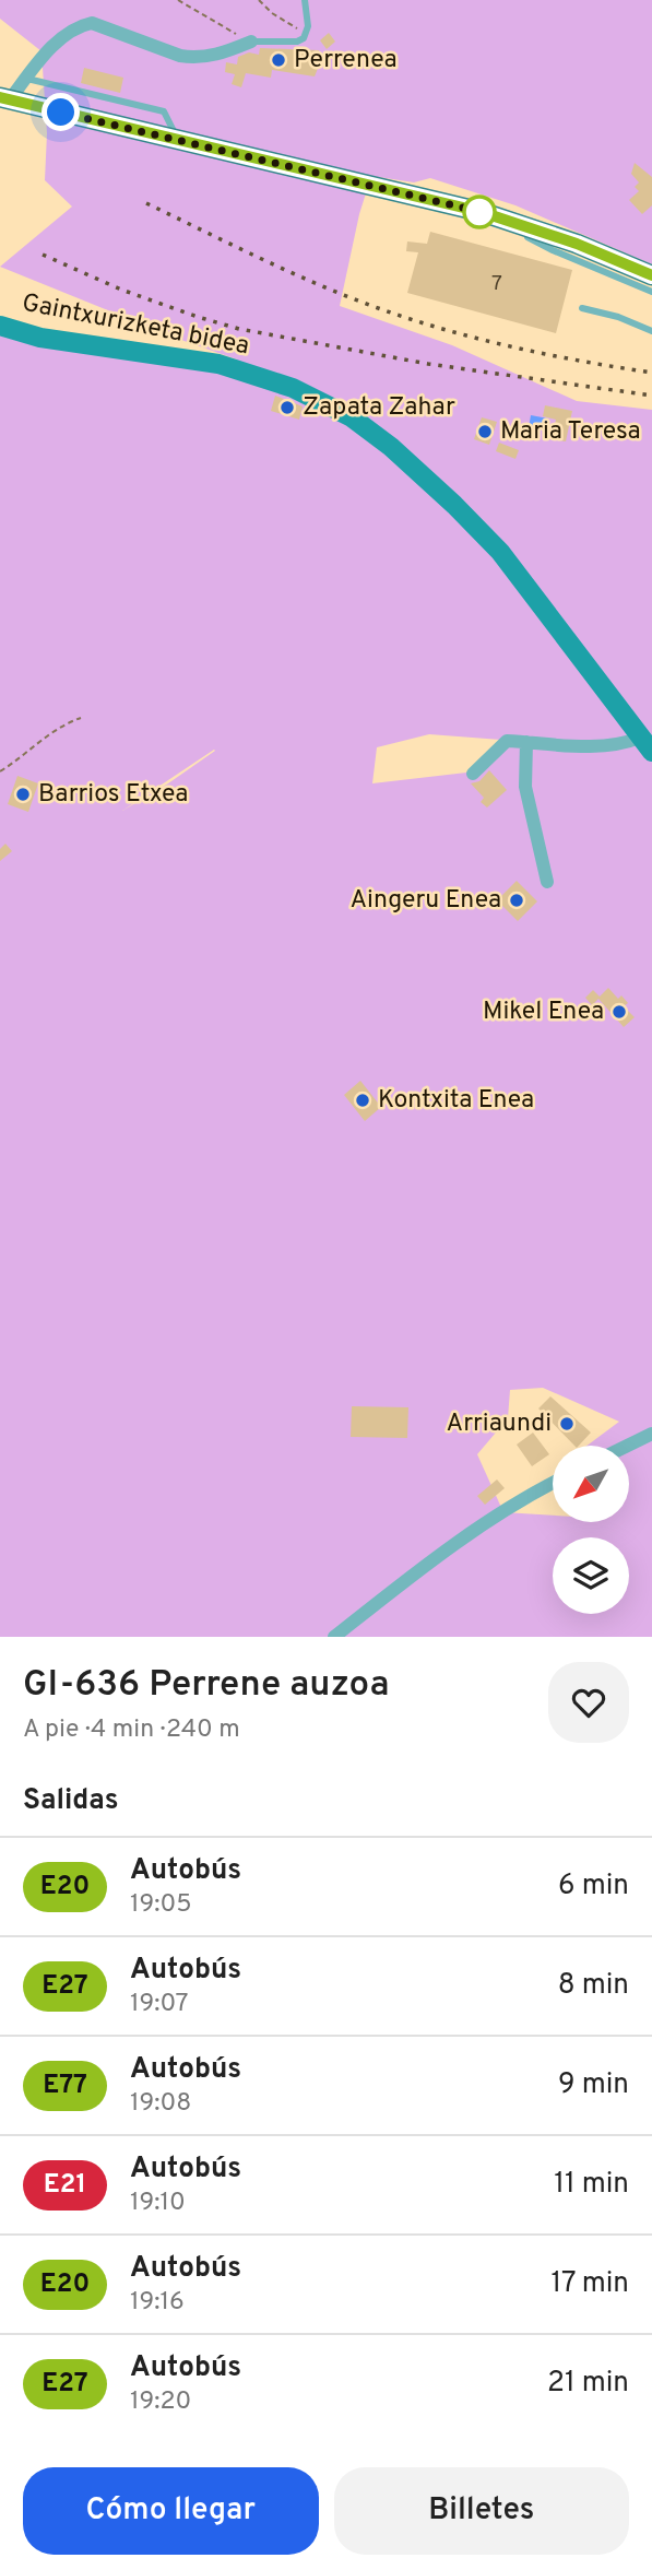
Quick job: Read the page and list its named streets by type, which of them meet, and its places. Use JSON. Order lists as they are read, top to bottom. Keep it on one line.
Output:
{"streets":{"main road":["Gaintxurizketa bidea"]},"places":["Perrenea","Zapata Zahar","Maria Teresa","Barrios Etxea","Aingeru Enea","Mikel Enea","Kontxita Enea","Arriaundi"],"lines":["bus line E20"],"house_numbers":["7"],"north":"bottom left","page":{"heading":[["GI-636 Perrene auzoa","A pie · 4 min · 240 m"],"Salidas"],"list":[{"mark":"E20","name":"Autobús","note":"19:05","value":"6 min"},{"mark":"E27","name":"Autobús","note":"19:07","value":"8 min"},{"mark":"E77","name":"Autobús","note":"19:08","value":"9 min"},{"mark":"E21","name":"Autobús","note":"19:10","value":"11 min"},{"mark":"E20","name":"Autobús","note":"19:16","value":"17 min"},{"mark":"E27","name":"Autobús","note":"19:20","value":"21 min"}],"buttons":["Cómo llegar","Billetes"]}}
